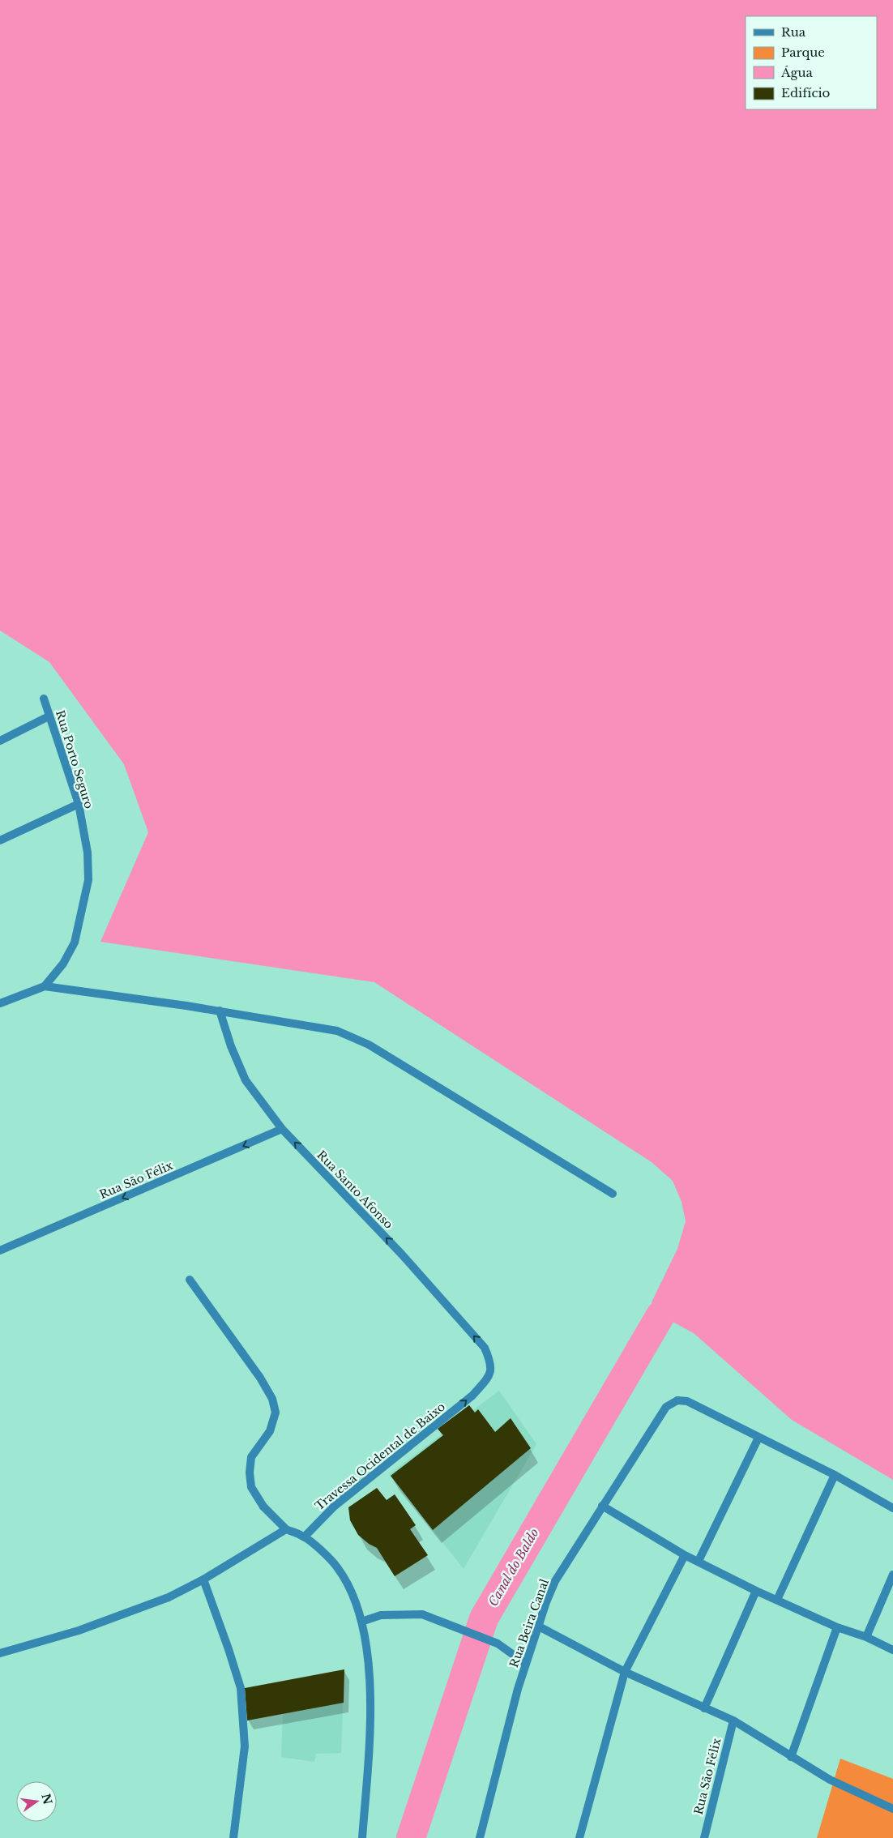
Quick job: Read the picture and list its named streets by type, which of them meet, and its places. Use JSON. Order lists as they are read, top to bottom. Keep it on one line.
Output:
{"streets":{"street":["Rua Porto Seguro","Rua São Félix","Rua Santo Afonso","Travessa Ocidental de Baixo","Rua Beira Canal"]},"crossings":[["Rua São Félix","Rua Santo Afonso"],["Rua Santo Afonso","Travessa Ocidental de Baixo"]],"one_way":["Rua São Félix","Rua Santo Afonso","Travessa Ocidental de Baixo"],"water":["Canal do Baldo"],"legend":["Rua","Parque","Água","Edifício"],"north":"right"}
